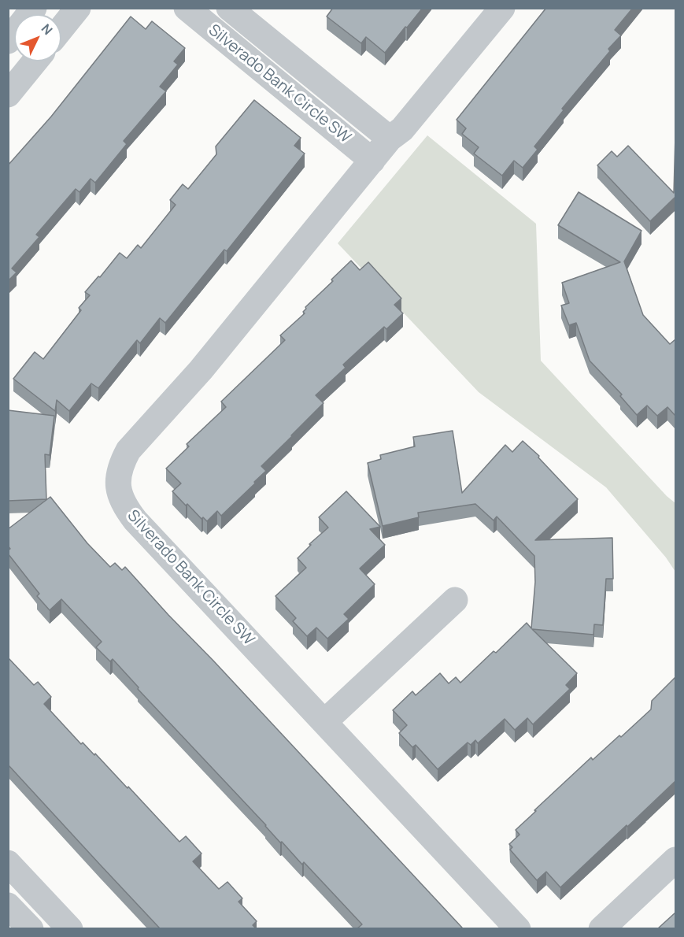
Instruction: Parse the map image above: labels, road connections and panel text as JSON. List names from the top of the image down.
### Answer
{
  "streets": {
    "street": ["Silverado Bank Circle SW"]
  },
  "north": "top right"
}
